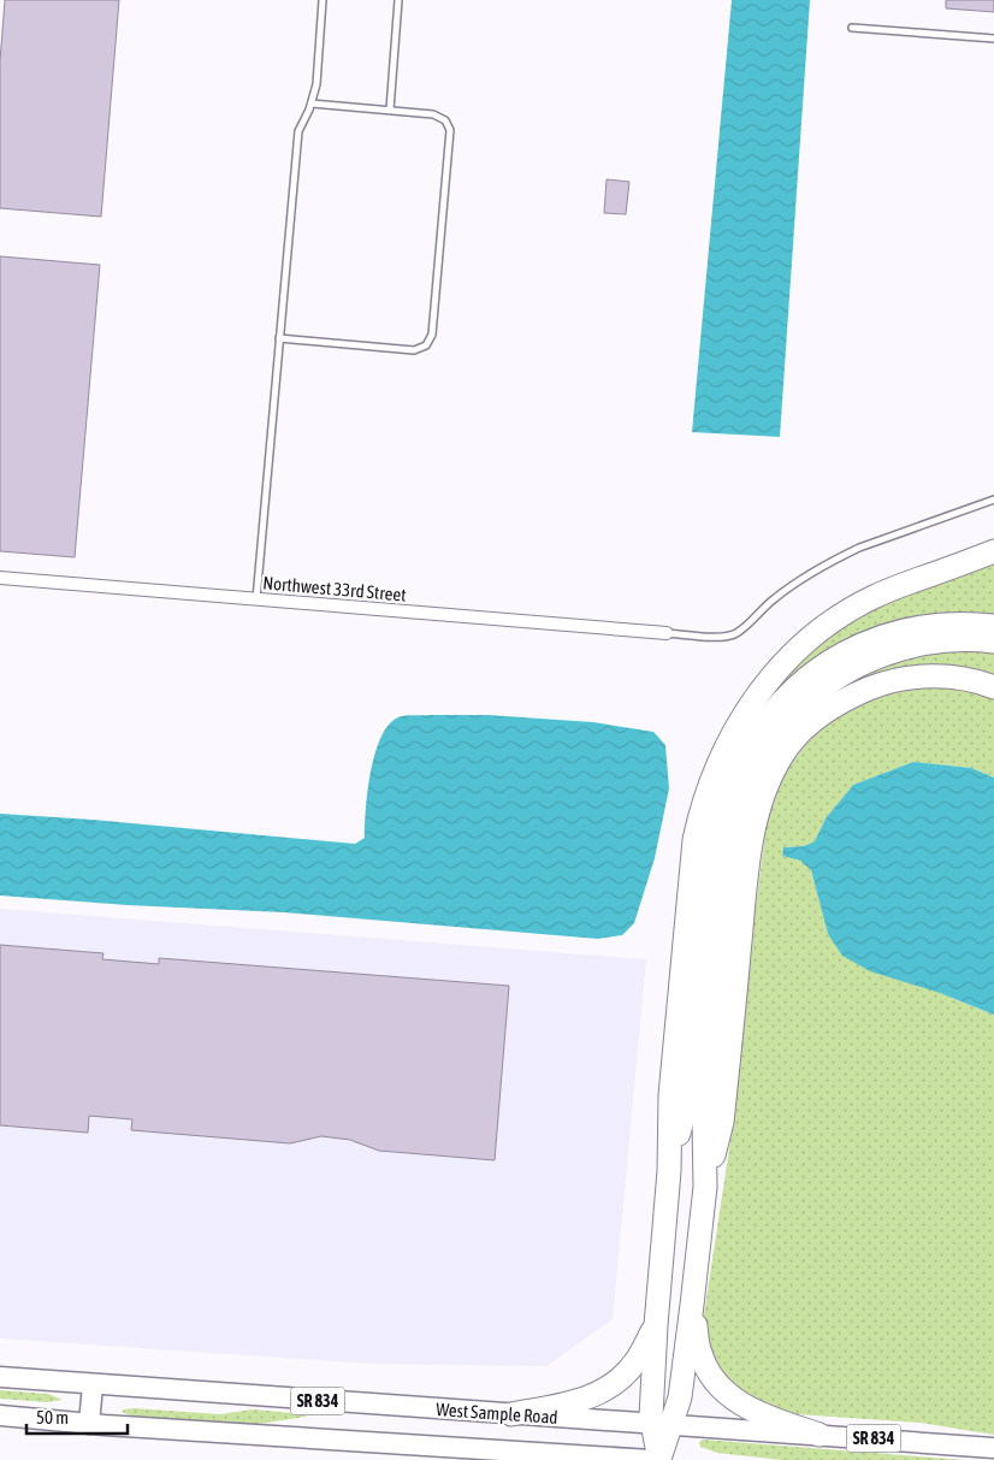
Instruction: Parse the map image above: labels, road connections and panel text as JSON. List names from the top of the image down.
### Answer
{
  "streets": {
    "main road": ["SR 834", "West Sample Road"],
    "street": ["Northwest 33rd Street"]
  },
  "scale_bar": "50 m"
}
